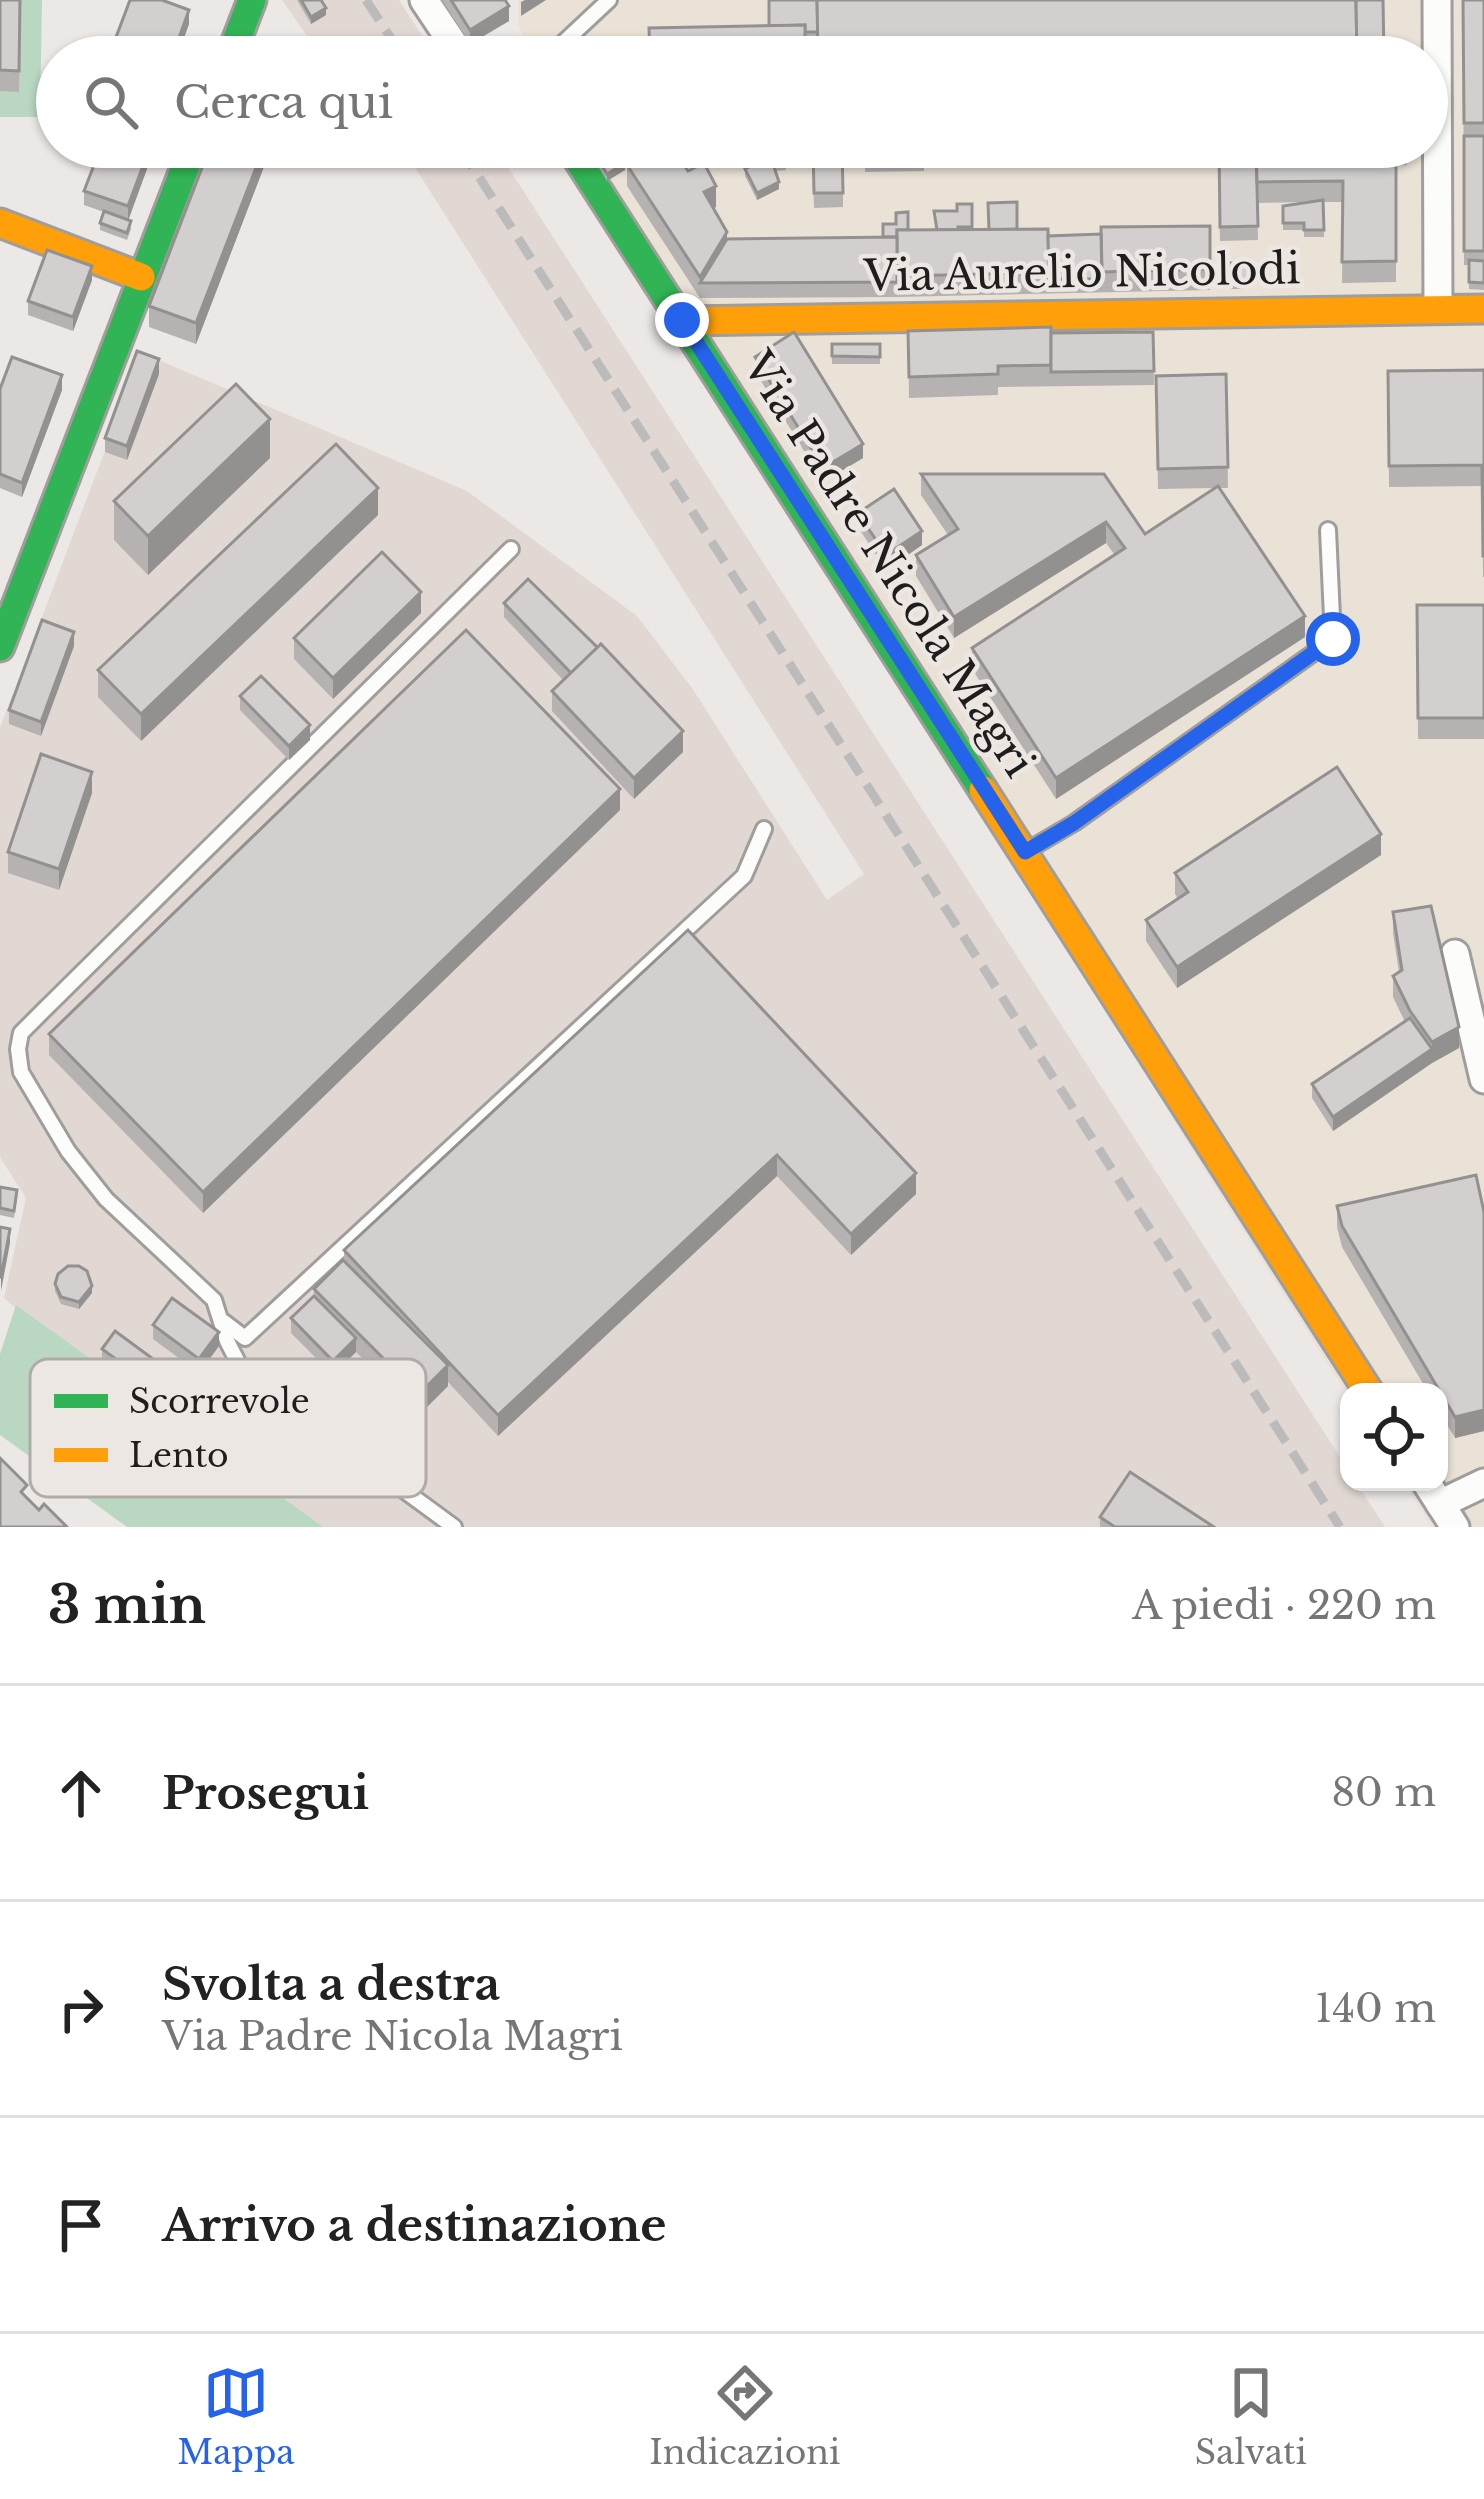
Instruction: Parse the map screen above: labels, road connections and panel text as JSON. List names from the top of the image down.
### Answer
{
  "streets": {
    "street": ["Via Aurelio Nicolodi", "Via Padre Nicola Magri"]
  },
  "crossings": [
    ["Via Aurelio Nicolodi", "Via Padre Nicola Magri"]
  ],
  "legend": ["Scorrevole", "Lento"],
  "page": {
    "search": "Cerca qui",
    "heading": ["3 min", "A piedi · 220 m"],
    "list": [
      ["Prosegui", "80 m"],
      ["Svolta a destra", "Via Padre Nicola Magri", "140 m"],
      "Arrivo a destinazione"
    ],
    "nav": ["Mappa", "Indicazioni", "Salvati"]
  }
}
